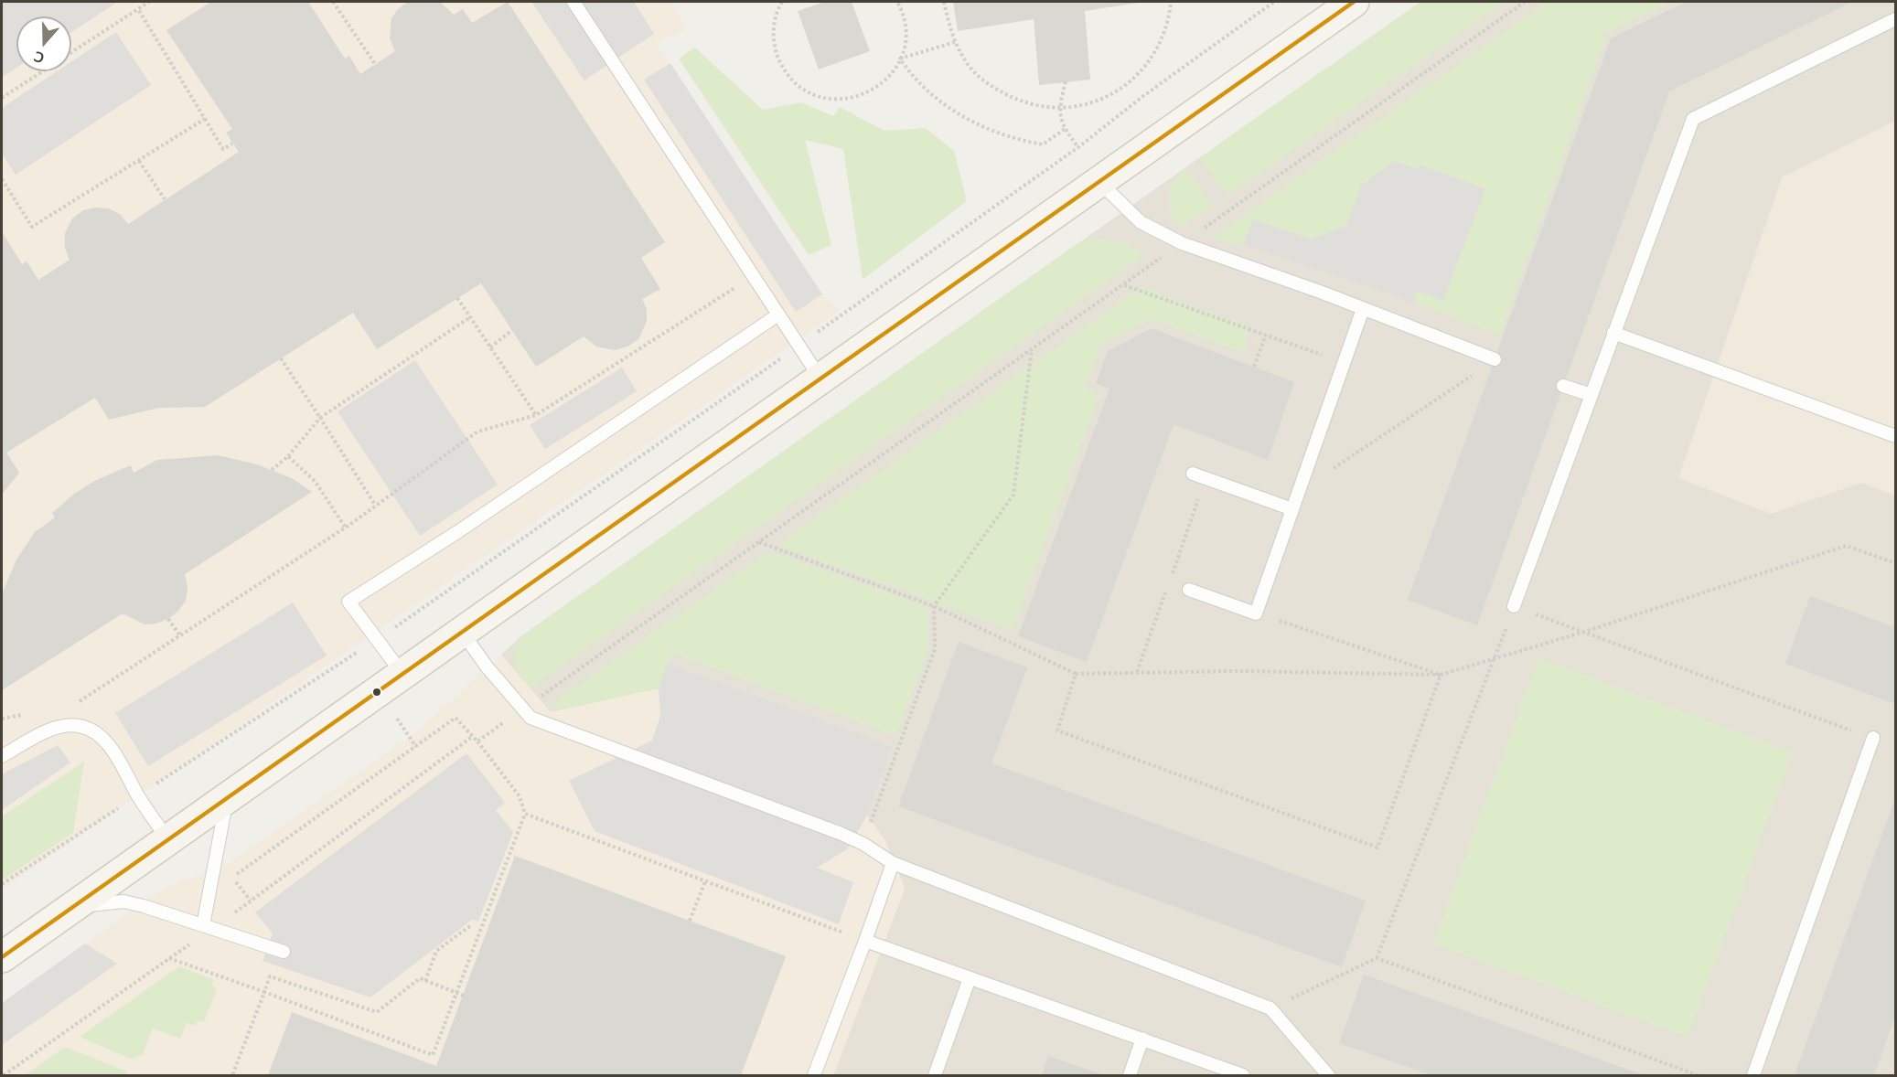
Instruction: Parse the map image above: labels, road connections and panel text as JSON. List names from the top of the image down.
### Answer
{
  "north": "bottom"
}
